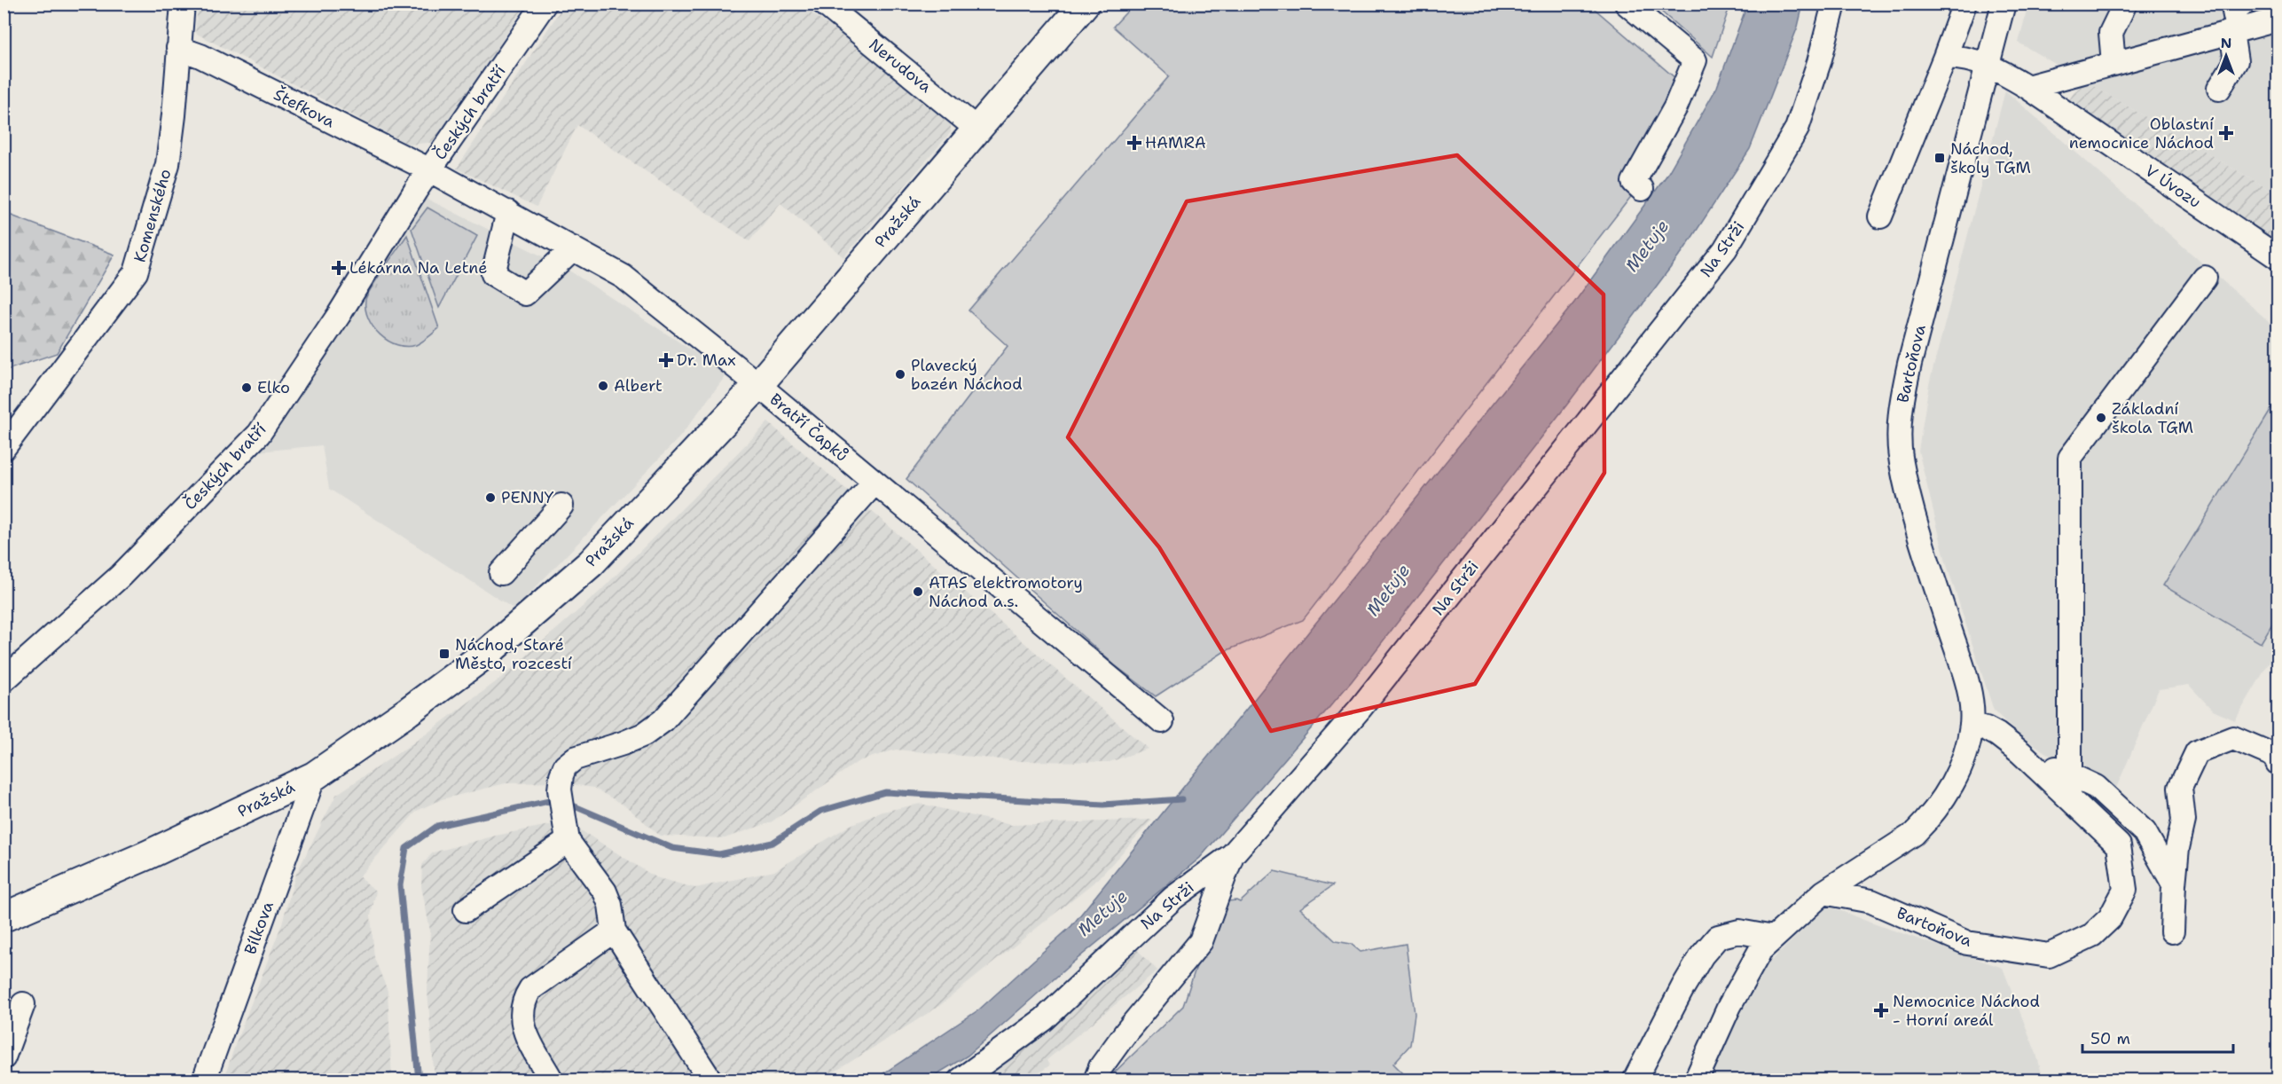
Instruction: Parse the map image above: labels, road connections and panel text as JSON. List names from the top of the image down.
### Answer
{
  "streets": {
    "main road": ["Pražská"],
    "street": [
      "Nerudova",
      "Štefkova",
      "Českých bratří",
      "V Úvozu",
      "Komenského",
      "Na Strži",
      "Bartoňova",
      "Bratří Čapků",
      "Bílkova"
    ]
  },
  "crossings": [
    ["Nerudova", "Pražská"],
    ["Štefkova", "Českých bratří"],
    ["Štefkova", "Komenského"],
    ["Štefkova", "Bratří Čapků"],
    ["Českých bratří", "Bratří Čapků"],
    ["V Úvozu", "Bartoňova"],
    ["Pražská", "Bratří Čapků"],
    ["Pražská", "Bílkova"]
  ],
  "water": ["Metuje"],
  "places": {
    "health": [
      "Oblastní nemocnice Náchod",
      "HAMRA",
      "Lékárna Na Letné",
      "Dr. Max",
      "Nemocnice Náchod - Horní areál"
    ],
    "transit": ["Náchod, školy TGM", "Náchod, Staré Město, rozcestí"],
    "other": [
      "Plavecký bazén Náchod",
      "Albert",
      "Elko",
      "Základní škola TGM",
      "PENNY",
      "ATAS elektromotory Náchod a.s."
    ]
  },
  "scale_bar": "50 m",
  "north": "top"
}
